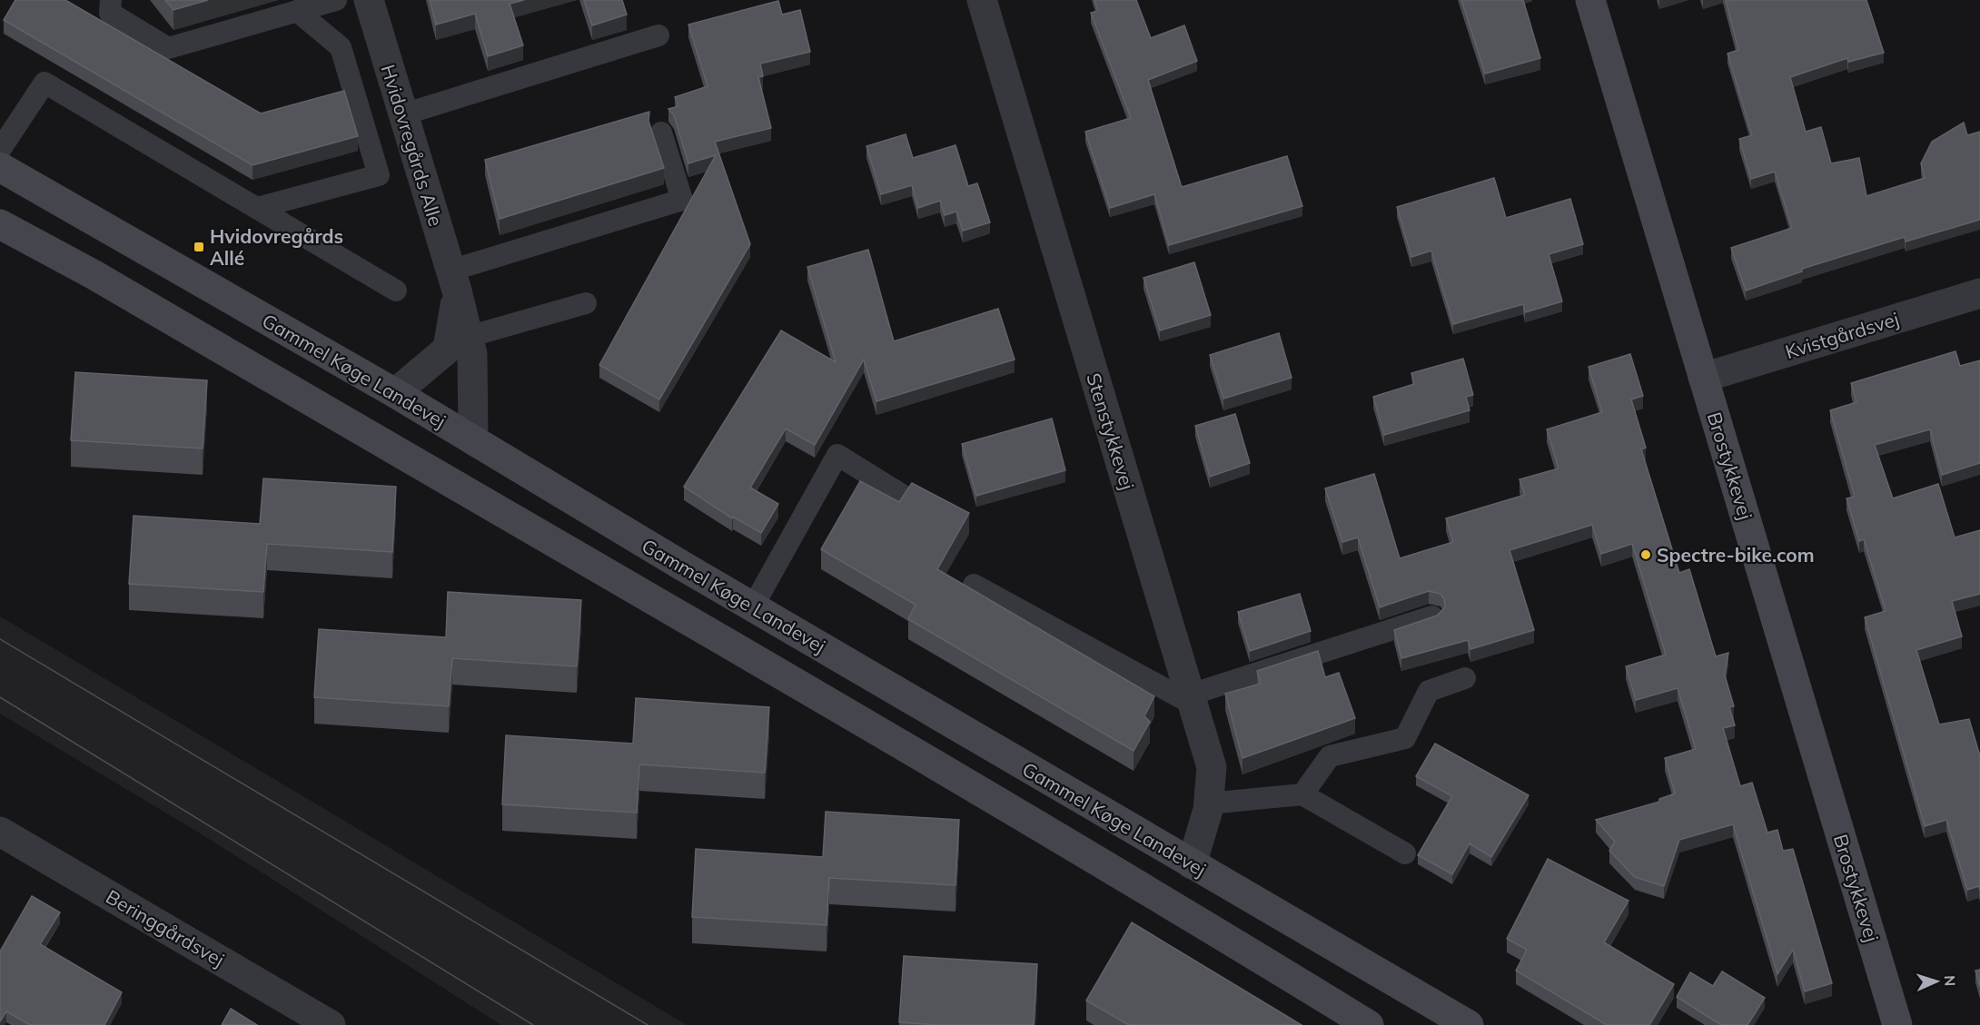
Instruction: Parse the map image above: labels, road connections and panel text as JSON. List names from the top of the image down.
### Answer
{
  "streets": {
    "main road": ["Gammel Køge Landevej", "Brostykkevej"],
    "street": [
      "Hvidovregårds Alle",
      "Kvistgårdsvej",
      "Stenstykkevej",
      "Beringgårdsvej"
    ]
  },
  "crossings": [
    ["Hvidovregårds Alle", "Gammel Køge Landevej"],
    ["Kvistgårdsvej", "Brostykkevej"],
    ["Gammel Køge Landevej", "Stenstykkevej"]
  ],
  "places": {
    "transit": ["Hvidovregårds Allé"],
    "other": ["Spectre-bike.com"]
  },
  "north": "right"
}
